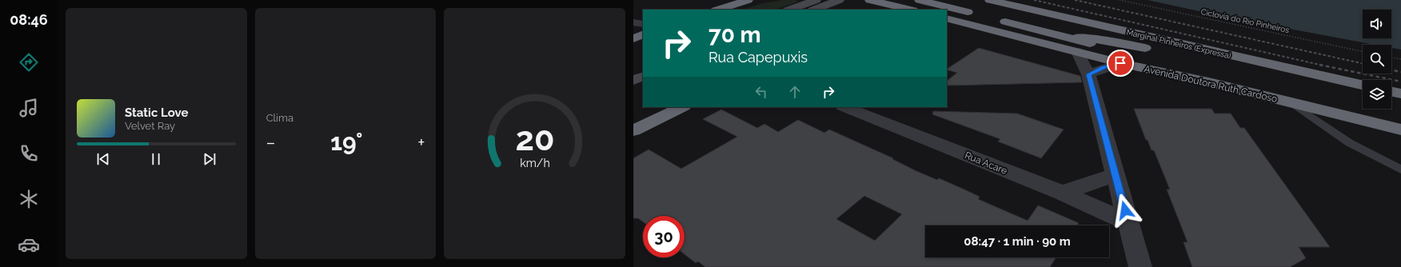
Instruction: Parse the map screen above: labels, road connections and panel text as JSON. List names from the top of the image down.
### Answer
{
  "streets": {
    "highway": ["Marginal Pinheiros (Expressa)", "Avenida Doutora Ruth Cardoso"],
    "street": ["Rua Acare"],
    "path": ["Ciclovia do Rio Pinheiros"]
  },
  "page": {
    "tabs": "08:46",
    "tile": "Clima",
    "turn": ["70 m", "Rua Capepuxis"],
    "song": ["Static Love", "Velvet Ray"],
    "heat": ["−", "19°", "+"],
    "limit": "30",
    "trip": "08:47 · 1 min · 90 m",
    "gauge": ["20", "km/h"]
  }
}
